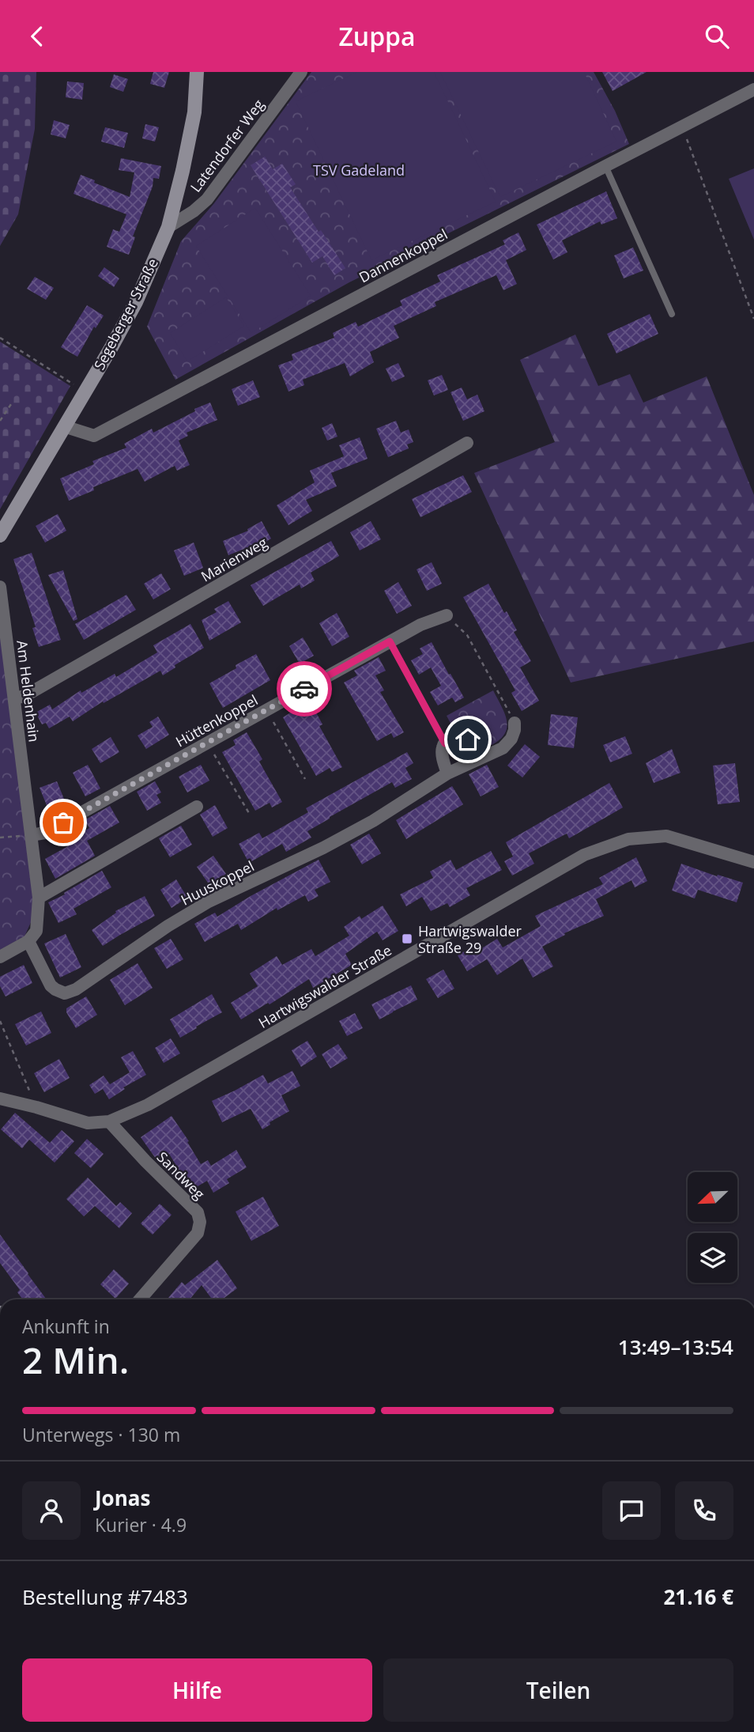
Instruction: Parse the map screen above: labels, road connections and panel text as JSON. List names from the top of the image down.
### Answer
{
  "streets": {
    "main road": ["Segeberger Straße"],
    "street": [
      "Latendorfer Weg",
      "Dannenkoppel",
      "Marienweg",
      "Am Heldenhain",
      "Hüttenkoppel",
      "Huuskoppel",
      "Hartwigswalder Straße",
      "Sandweg"
    ]
  },
  "crossings": [
    ["Latendorfer Weg", "Segeberger Straße"],
    ["Dannenkoppel", "Segeberger Straße"],
    ["Marienweg", "Am Heldenhain"],
    ["Am Heldenhain", "Hüttenkoppel"],
    ["Am Heldenhain", "Huuskoppel"],
    ["Hartwigswalder Straße", "Sandweg"]
  ],
  "parks": ["TSV Gadeland"],
  "places": {
    "transit": ["Hartwigswalder Straße 29"]
  },
  "north": "bottom left",
  "page": {
    "header": "Zuppa",
    "heading": ["2 Min.", "Ankunft in", "13:49–13:54"],
    "panel": [
      "Jonas",
      "Kurier · 4.9",
      "Bestellung #7483",
      "21.16 €"
    ],
    "bar": "Unterwegs · 130 m",
    "buttons": ["Hilfe", "Teilen"]
  }
}
